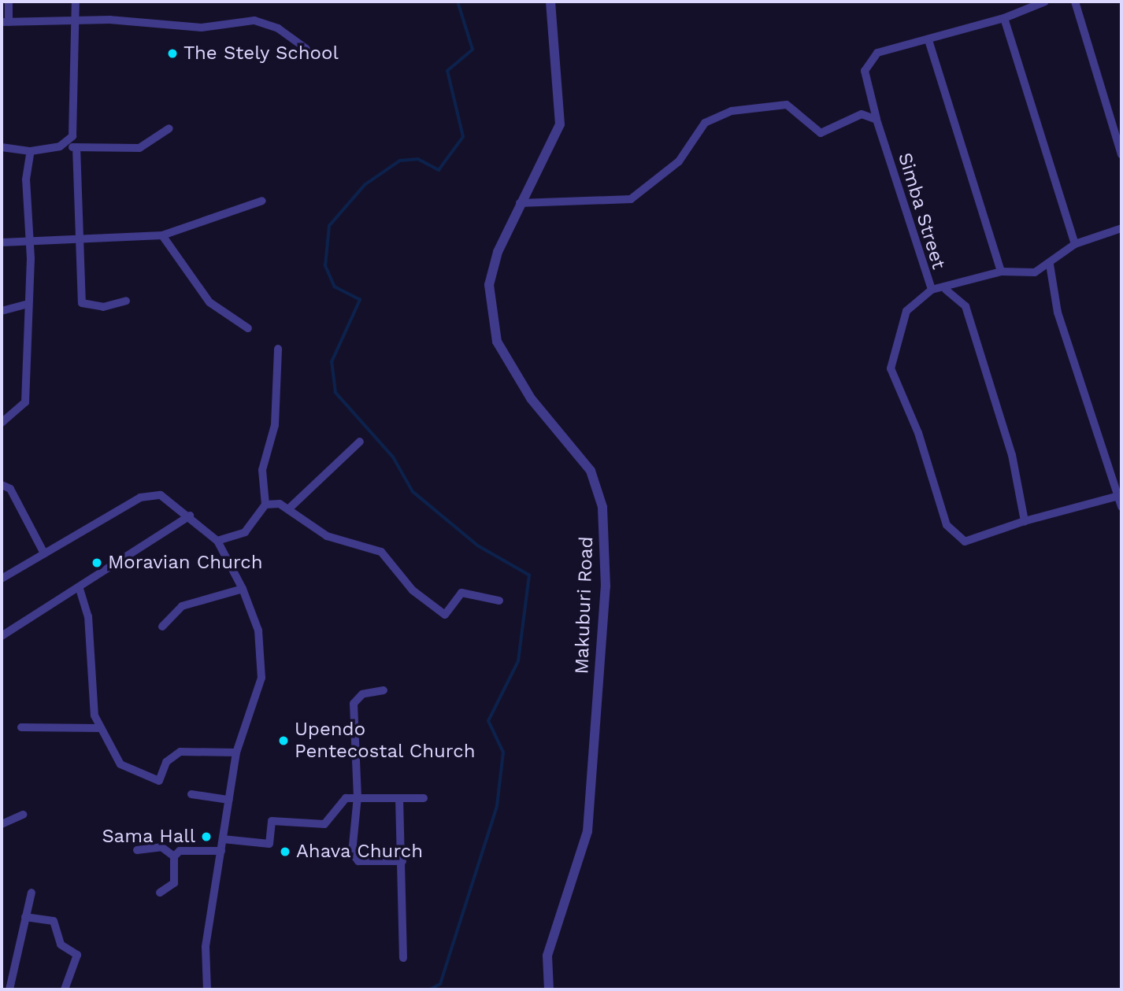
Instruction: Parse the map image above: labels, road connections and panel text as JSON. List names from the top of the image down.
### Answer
{
  "streets": {
    "street": ["Simba Street", "Makuburi Road"]
  },
  "places": [
    "The Stely School",
    "Moravian Church",
    "Upendo Pentecostal Church",
    "Sama Hall",
    "Ahava Church"
  ]
}
